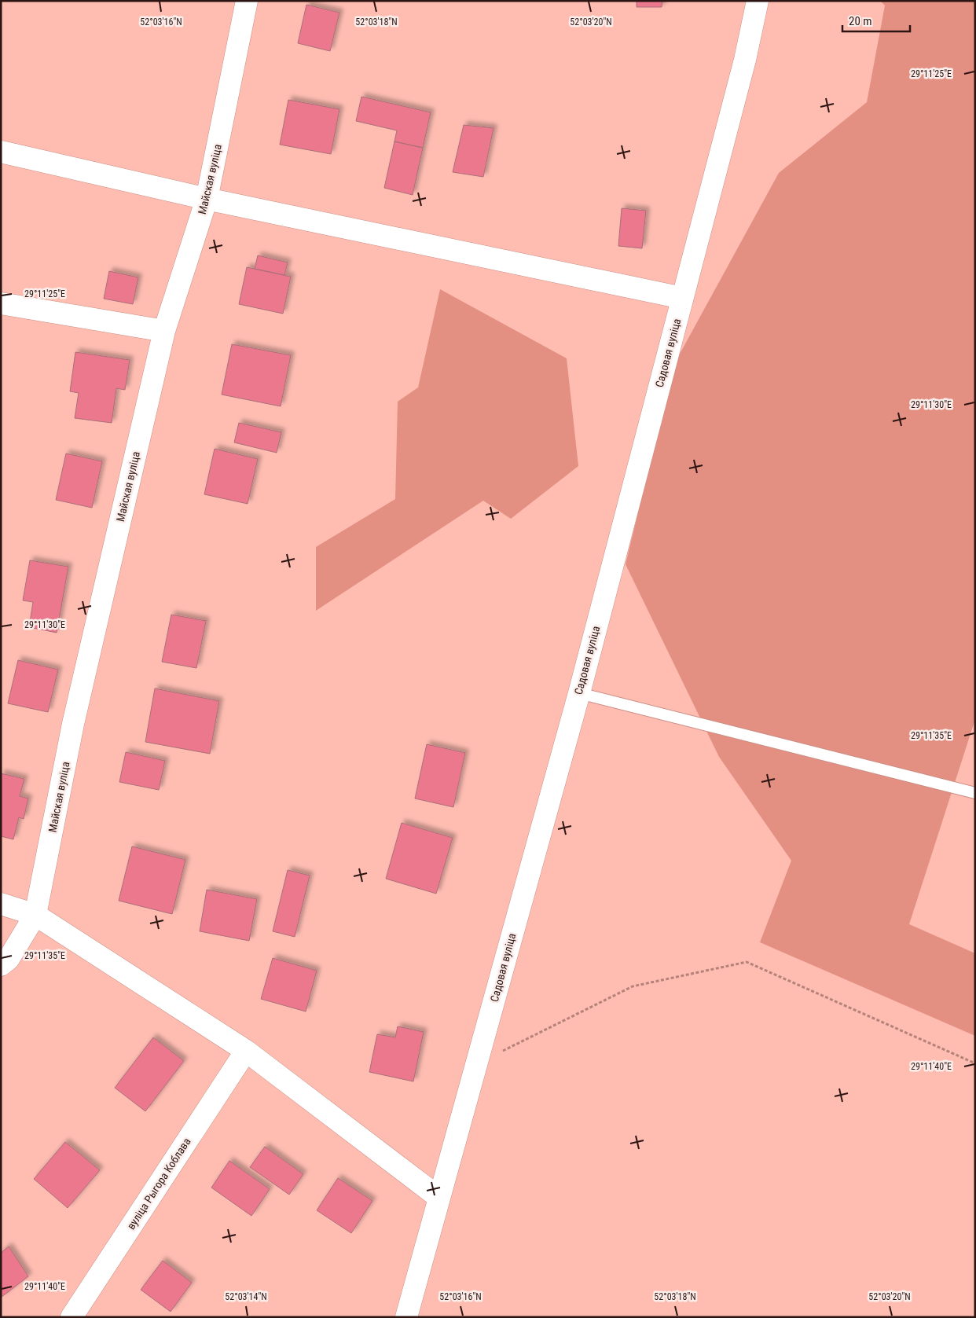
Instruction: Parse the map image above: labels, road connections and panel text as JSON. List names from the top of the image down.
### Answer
{
  "streets": {
    "street": ["Майская вуліца", "Садовая вуліца", "вуліца Рыгора Коблава"]
  },
  "scale_bar": "20 m",
  "coordinates": [
    "52°03'16\"N",
    "52°03'18\"N",
    "52°03'20\"N",
    "29°11'25\"E",
    "29°11'30\"E",
    "29°11'35\"E",
    "29°11'40\"E",
    "52°03'14\"N"
  ]
}
